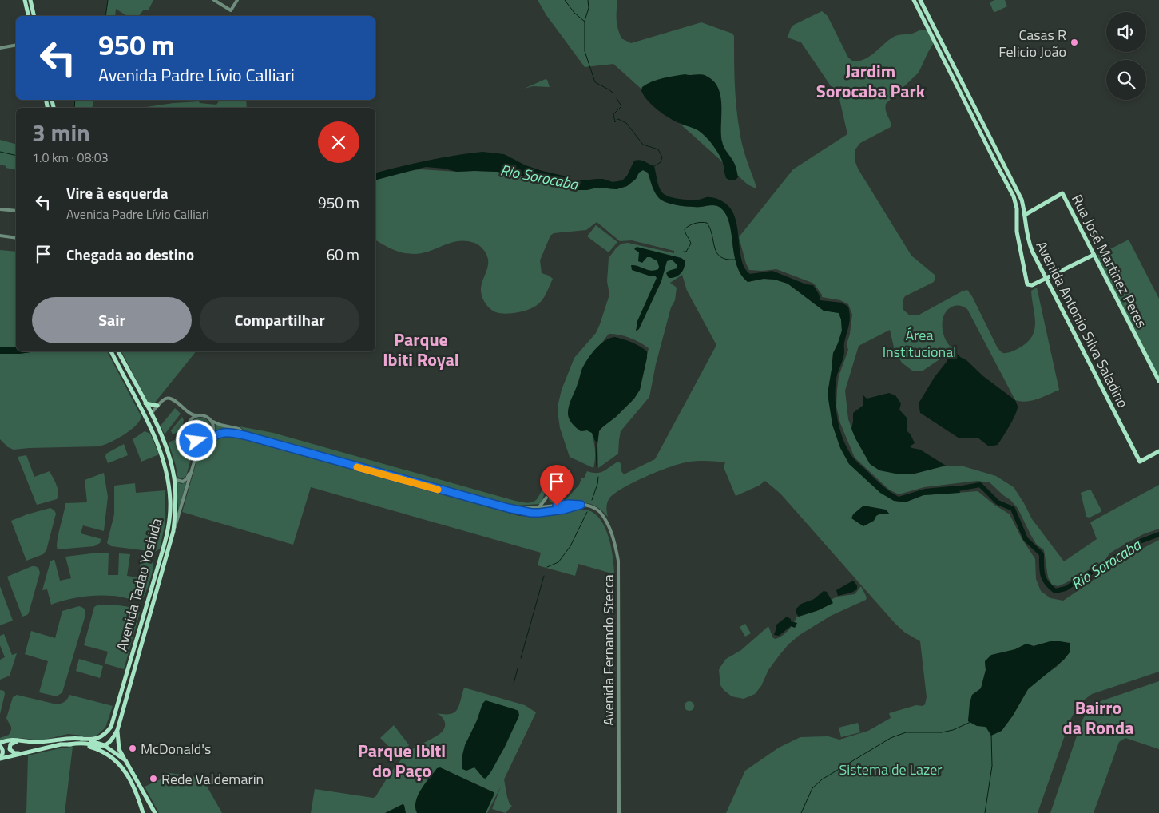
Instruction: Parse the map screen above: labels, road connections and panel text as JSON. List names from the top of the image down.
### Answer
{
  "streets": {
    "main road": ["Rua José Martinez Peres", "Avenida Antonio Silva Saladino", "Avenida Tadao Yoshida"],
    "street": ["Avenida Fernando Stecca"]
  },
  "districts": [
    "Jardim Sorocaba Park",
    "Parque Ibiti Royal",
    "Bairro da Ronda",
    "Parque Ibiti do Paço"
  ],
  "water": ["Rio Sorocaba"],
  "parks": ["Área Institucional", "Sistema de Lazer"],
  "places": ["Casas R Felicio João", "McDonald's", "Rede Valdemarin"],
  "page": {
    "turn": ["950 m", "Avenida Padre Lívio Calliari"],
    "heading": ["3 min", "1.0 km · 08:03"],
    "list": [
      {
        "name": "Vire à esquerda",
        "note": "Avenida Padre Lívio Calliari",
        "value": "950 m"
      },
      {
        "name": "Chegada ao destino",
        "value": "60 m"
      }
    ],
    "buttons": ["Sair", "Compartilhar"]
  }
}
